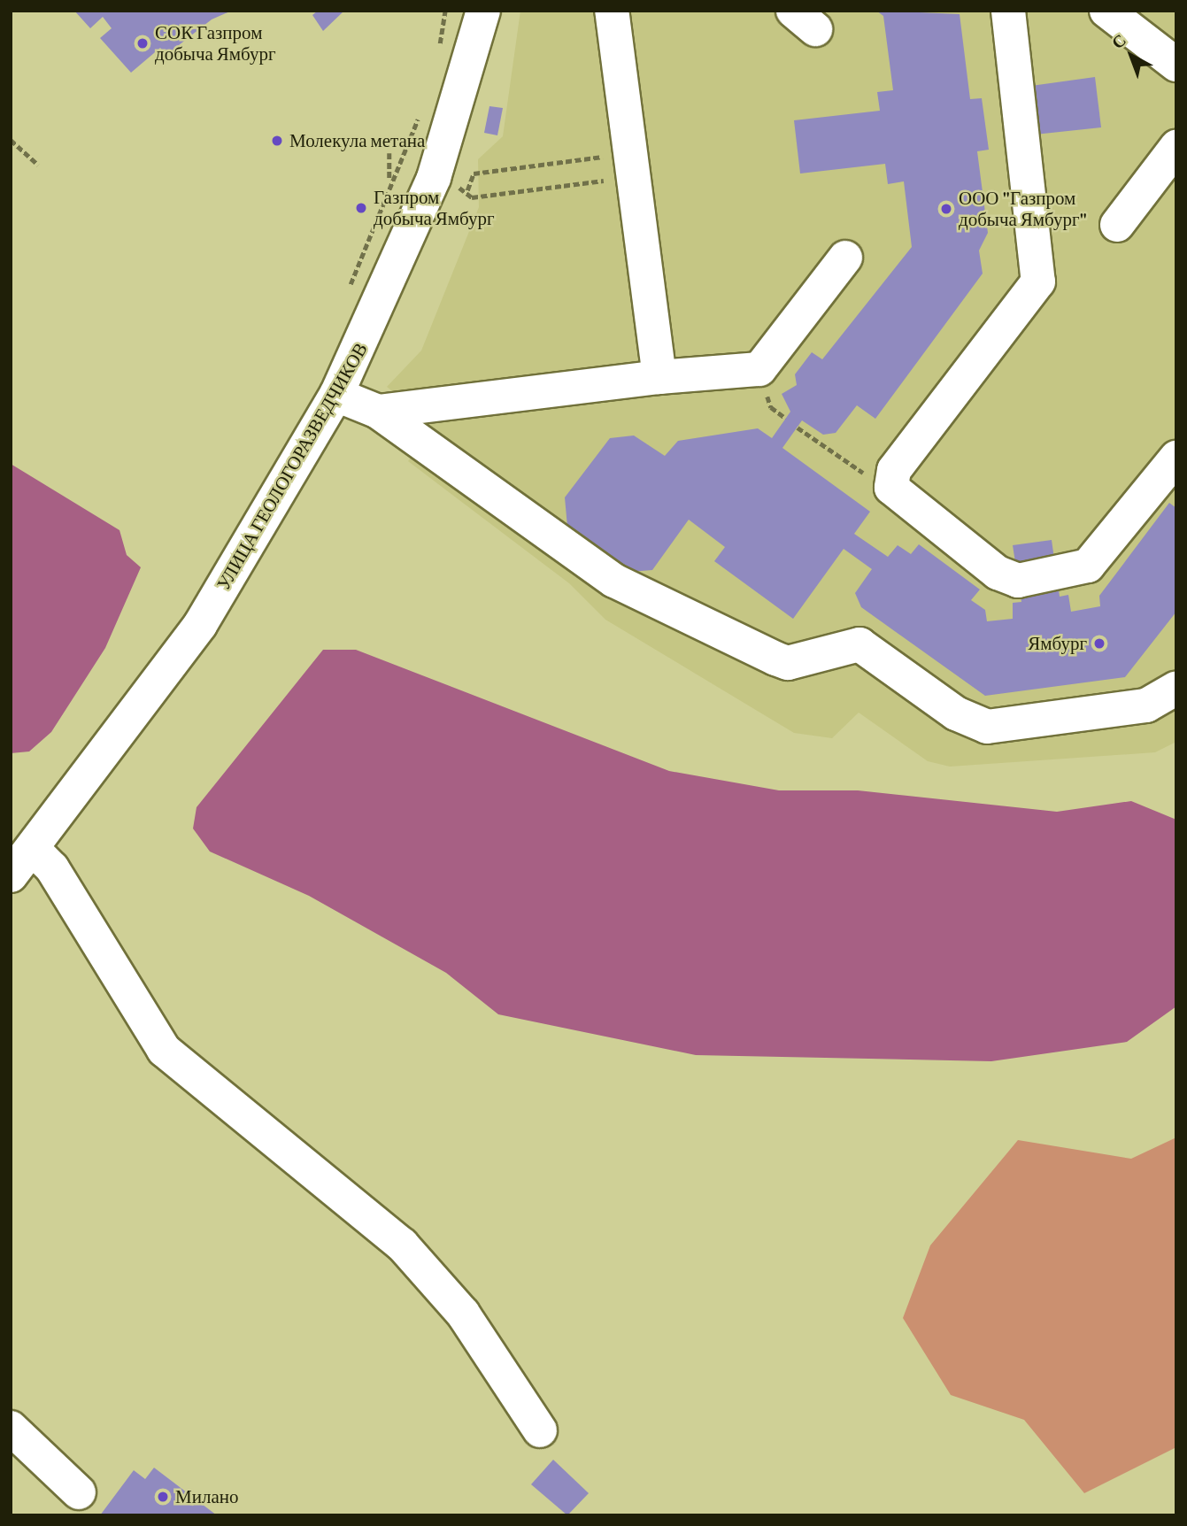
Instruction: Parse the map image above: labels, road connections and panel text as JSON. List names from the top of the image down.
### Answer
{
  "streets": {
    "street": ["УЛИЦА ГЕОЛОГОРАЗВЕДЧИКОВ"]
  },
  "places": [
    "СОК Газпром добыча Ямбург",
    "Молекула метана",
    "Газпром добыча Ямбург",
    "ООО \"Газпром добыча Ямбург\"",
    "Ямбург",
    "Милано"
  ],
  "north": "top left"
}
